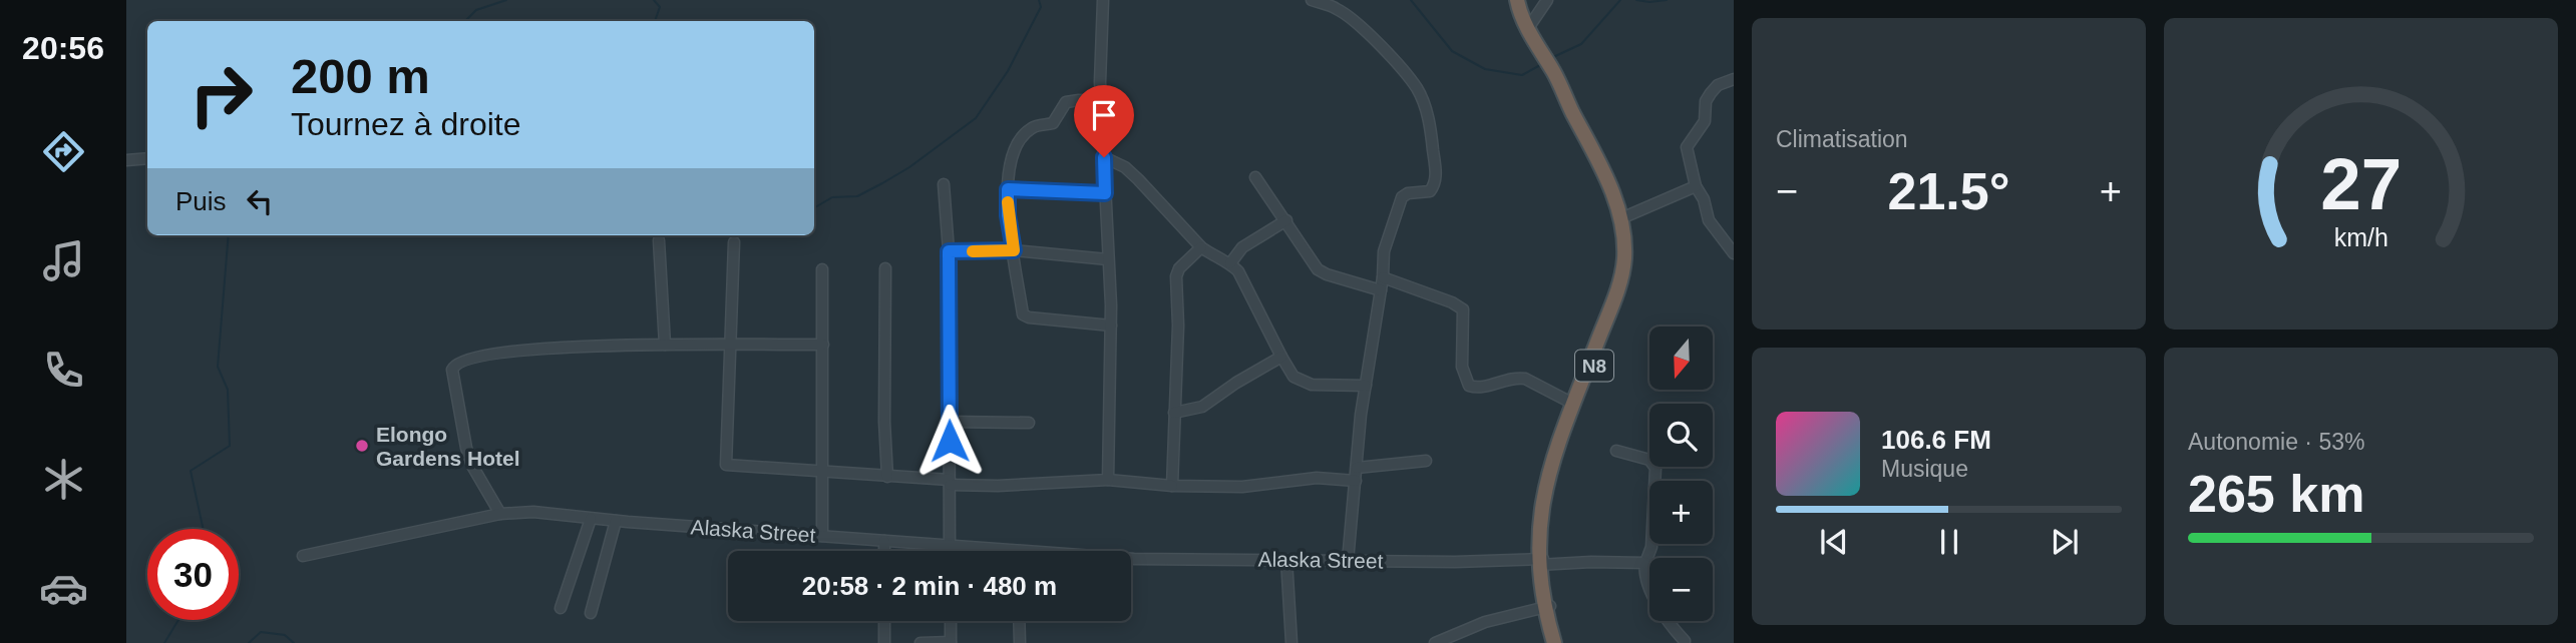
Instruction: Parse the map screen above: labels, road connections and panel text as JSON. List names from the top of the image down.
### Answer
{
  "streets": {
    "highway": ["N8"],
    "street": ["Alaska Street"]
  },
  "crossings": [
    ["N8", "Alaska Street"]
  ],
  "places": ["Elongo Gardens Hotel"],
  "north": "bottom",
  "page": {
    "tabs": "20:56",
    "tile": [
      "Climatisation",
      ["Autonomie · 53%", "265 km"]
    ],
    "turn": ["200 m", "Tournez à droite"],
    "heat": ["−", "21.5°", "+"],
    "then": "Puis",
    "map_buttons": ["+", "−"],
    "song": ["106.6 FM", "Musique"],
    "limit": "30",
    "trip": "20:58 · 2 min · 480 m",
    "gauge": ["27", "km/h"]
  }
}
